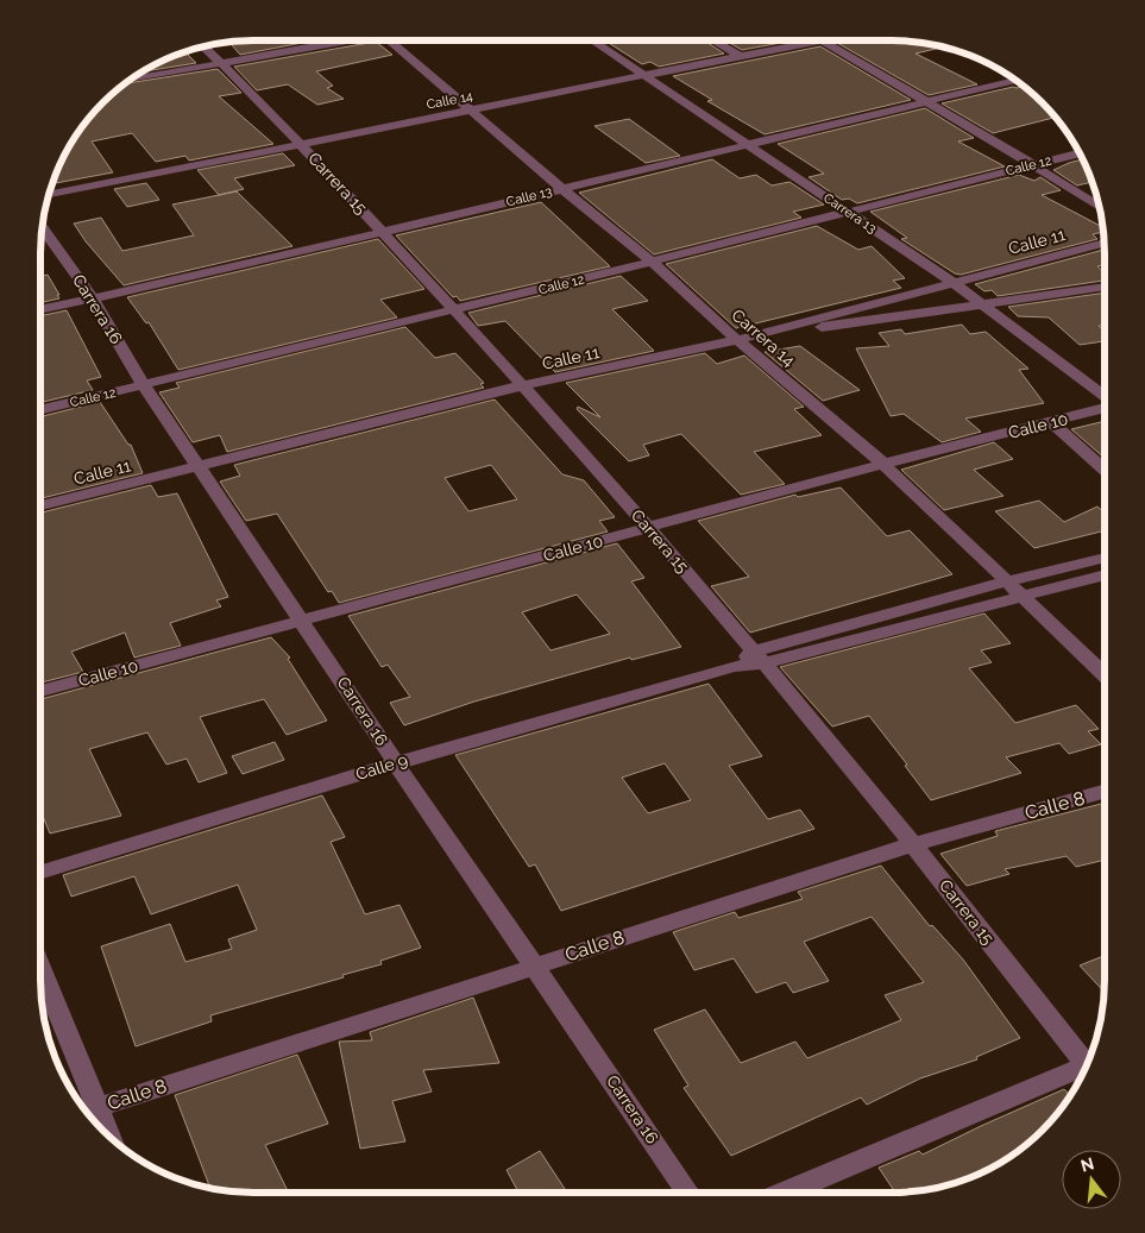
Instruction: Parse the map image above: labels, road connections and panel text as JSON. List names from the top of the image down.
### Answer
{
  "streets": {
    "street": [
      "Calle 14",
      "Calle 12",
      "Carrera 15",
      "Calle 13",
      "Carrera 13",
      "Calle 11",
      "Carrera 16",
      "Carrera 14",
      "Calle 10",
      "Calle 9",
      "Calle 8"
    ]
  },
  "crossings": [
    ["Calle 14", "Carrera 15"],
    ["Calle 14", "Carrera 13"],
    ["Calle 14", "Carrera 14"],
    ["Calle 12", "Carrera 15"],
    ["Calle 12", "Carrera 13"],
    ["Calle 12", "Carrera 16"],
    ["Calle 12", "Carrera 14"],
    ["Carrera 15", "Calle 13"],
    ["Carrera 15", "Calle 11"],
    ["Carrera 15", "Calle 10"],
    ["Carrera 15", "Calle 9"],
    ["Carrera 15", "Calle 8"],
    ["Calle 13", "Carrera 13"],
    ["Calle 13", "Carrera 16"],
    ["Calle 13", "Carrera 14"],
    ["Carrera 13", "Calle 11"],
    ["Calle 11", "Carrera 16"],
    ["Calle 11", "Carrera 14"],
    ["Carrera 16", "Calle 10"],
    ["Carrera 16", "Calle 9"],
    ["Carrera 16", "Calle 8"],
    ["Carrera 14", "Calle 10"],
    ["Carrera 14", "Calle 9"]
  ],
  "north": "top"
}
